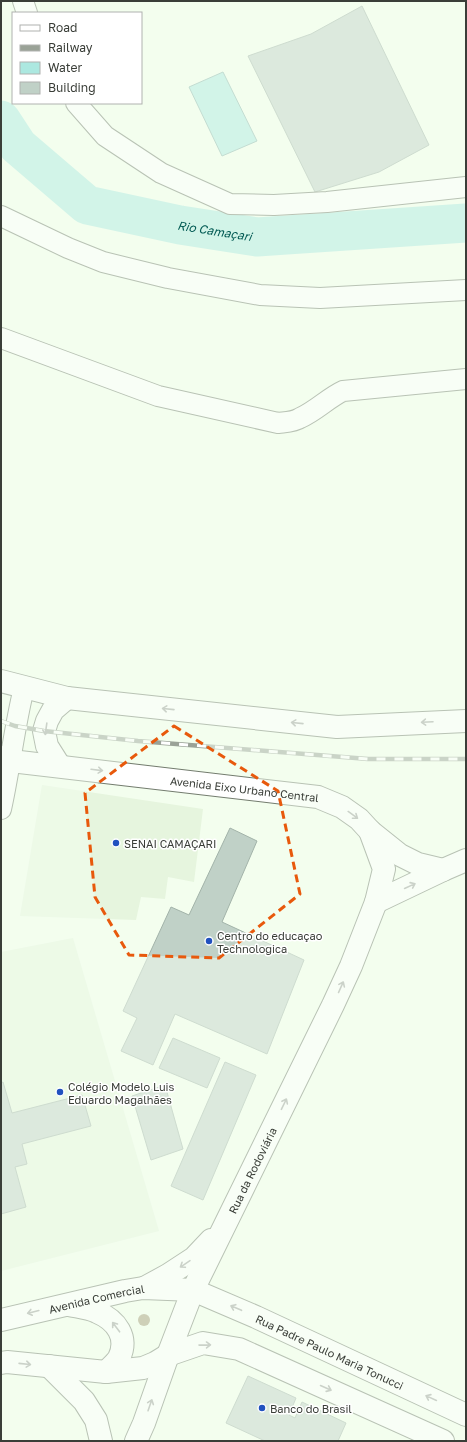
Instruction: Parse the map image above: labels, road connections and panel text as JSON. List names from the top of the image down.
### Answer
{
  "streets": {
    "main road": [
      "Avenida Eixo Urbano Central",
      "Rua da Rodoviária",
      "Avenida Comercial",
      "Rua Padre Paulo Maria Tonucci"
    ]
  },
  "crossings": [
    ["Avenida Eixo Urbano Central", "Rua da Rodoviária"],
    ["Rua da Rodoviária", "Avenida Comercial"],
    ["Rua da Rodoviária", "Rua Padre Paulo Maria Tonucci"],
    ["Avenida Comercial", "Rua Padre Paulo Maria Tonucci"]
  ],
  "one_way": ["Rua da Rodoviária"],
  "water": ["Rio Camaçari"],
  "places": [
    "SENAI CAMAÇARI",
    "Centro do educaçao Technologica",
    "Colégio Modelo Luis Eduardo Magalhães",
    "Banco do Brasil"
  ],
  "legend": [
    "Road",
    "Railway",
    "Water",
    "Building"
  ]
}
